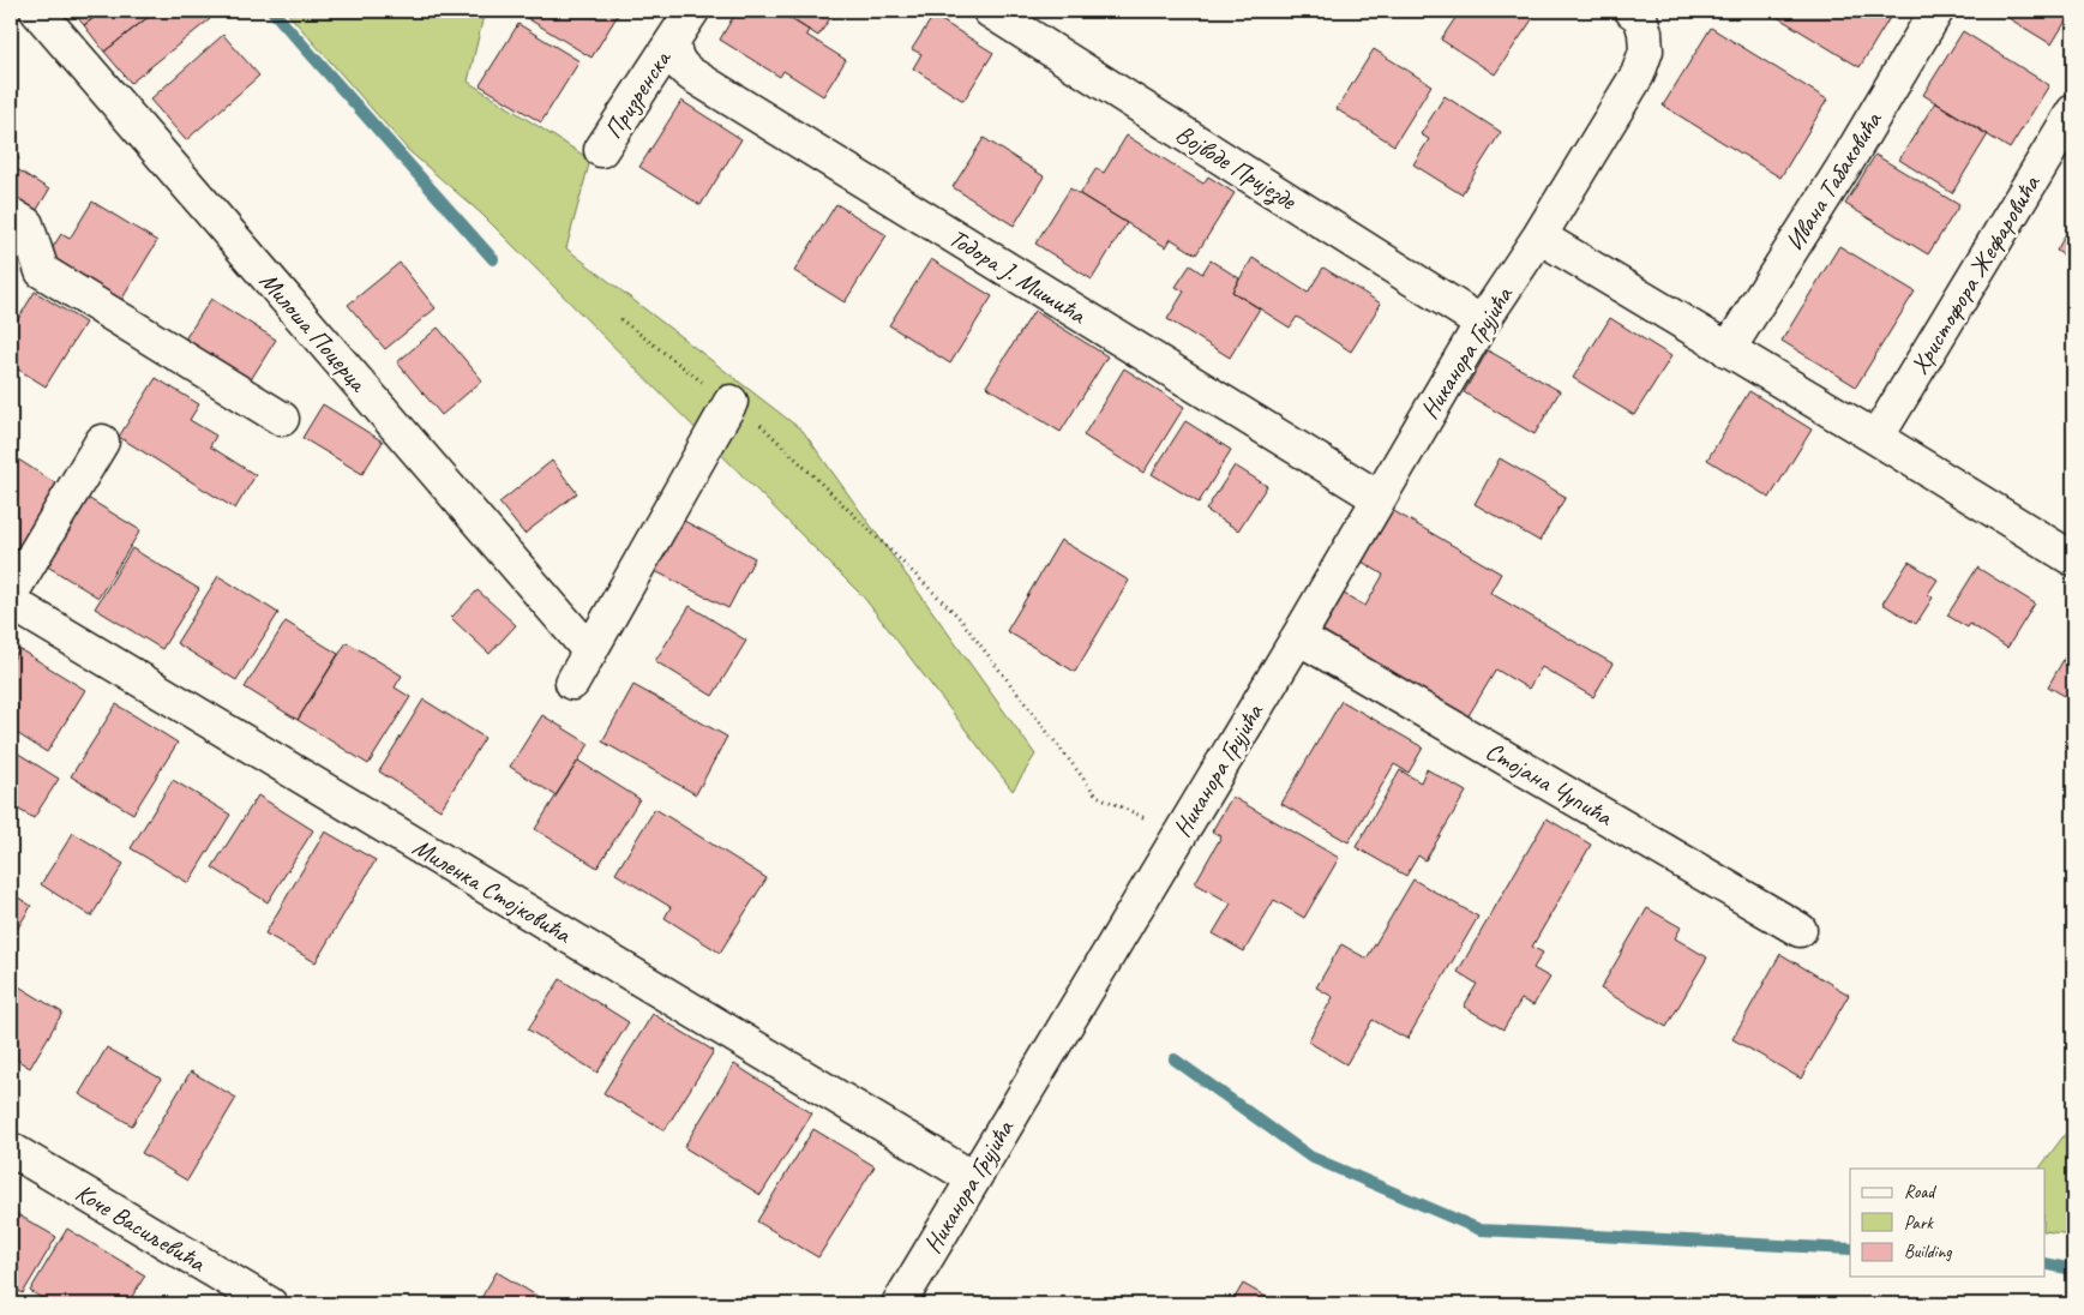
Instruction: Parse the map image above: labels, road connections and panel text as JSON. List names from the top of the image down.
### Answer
{
  "streets": {
    "street": [
      "Призренска",
      "Војводе Пријезде",
      "Ивана Табаковића",
      "Христофора Жефаровића",
      "Тодора Ј. Мишића",
      "Милоша Поцерца",
      "Никанора Грујића",
      "Стојана Чупића",
      "Миленка Стојковића",
      "Коче Васиљевића"
    ]
  },
  "crossings": [
    ["Призренска", "Тодора Ј. Мишића"],
    ["Војводе Пријезде", "Никанора Грујића"],
    ["Тодора Ј. Мишића", "Никанора Грујића"],
    ["Никанора Грујића", "Стојана Чупића"],
    ["Никанора Грујића", "Миленка Стојковића"]
  ],
  "legend": ["Road", "Park", "Building"]
}
